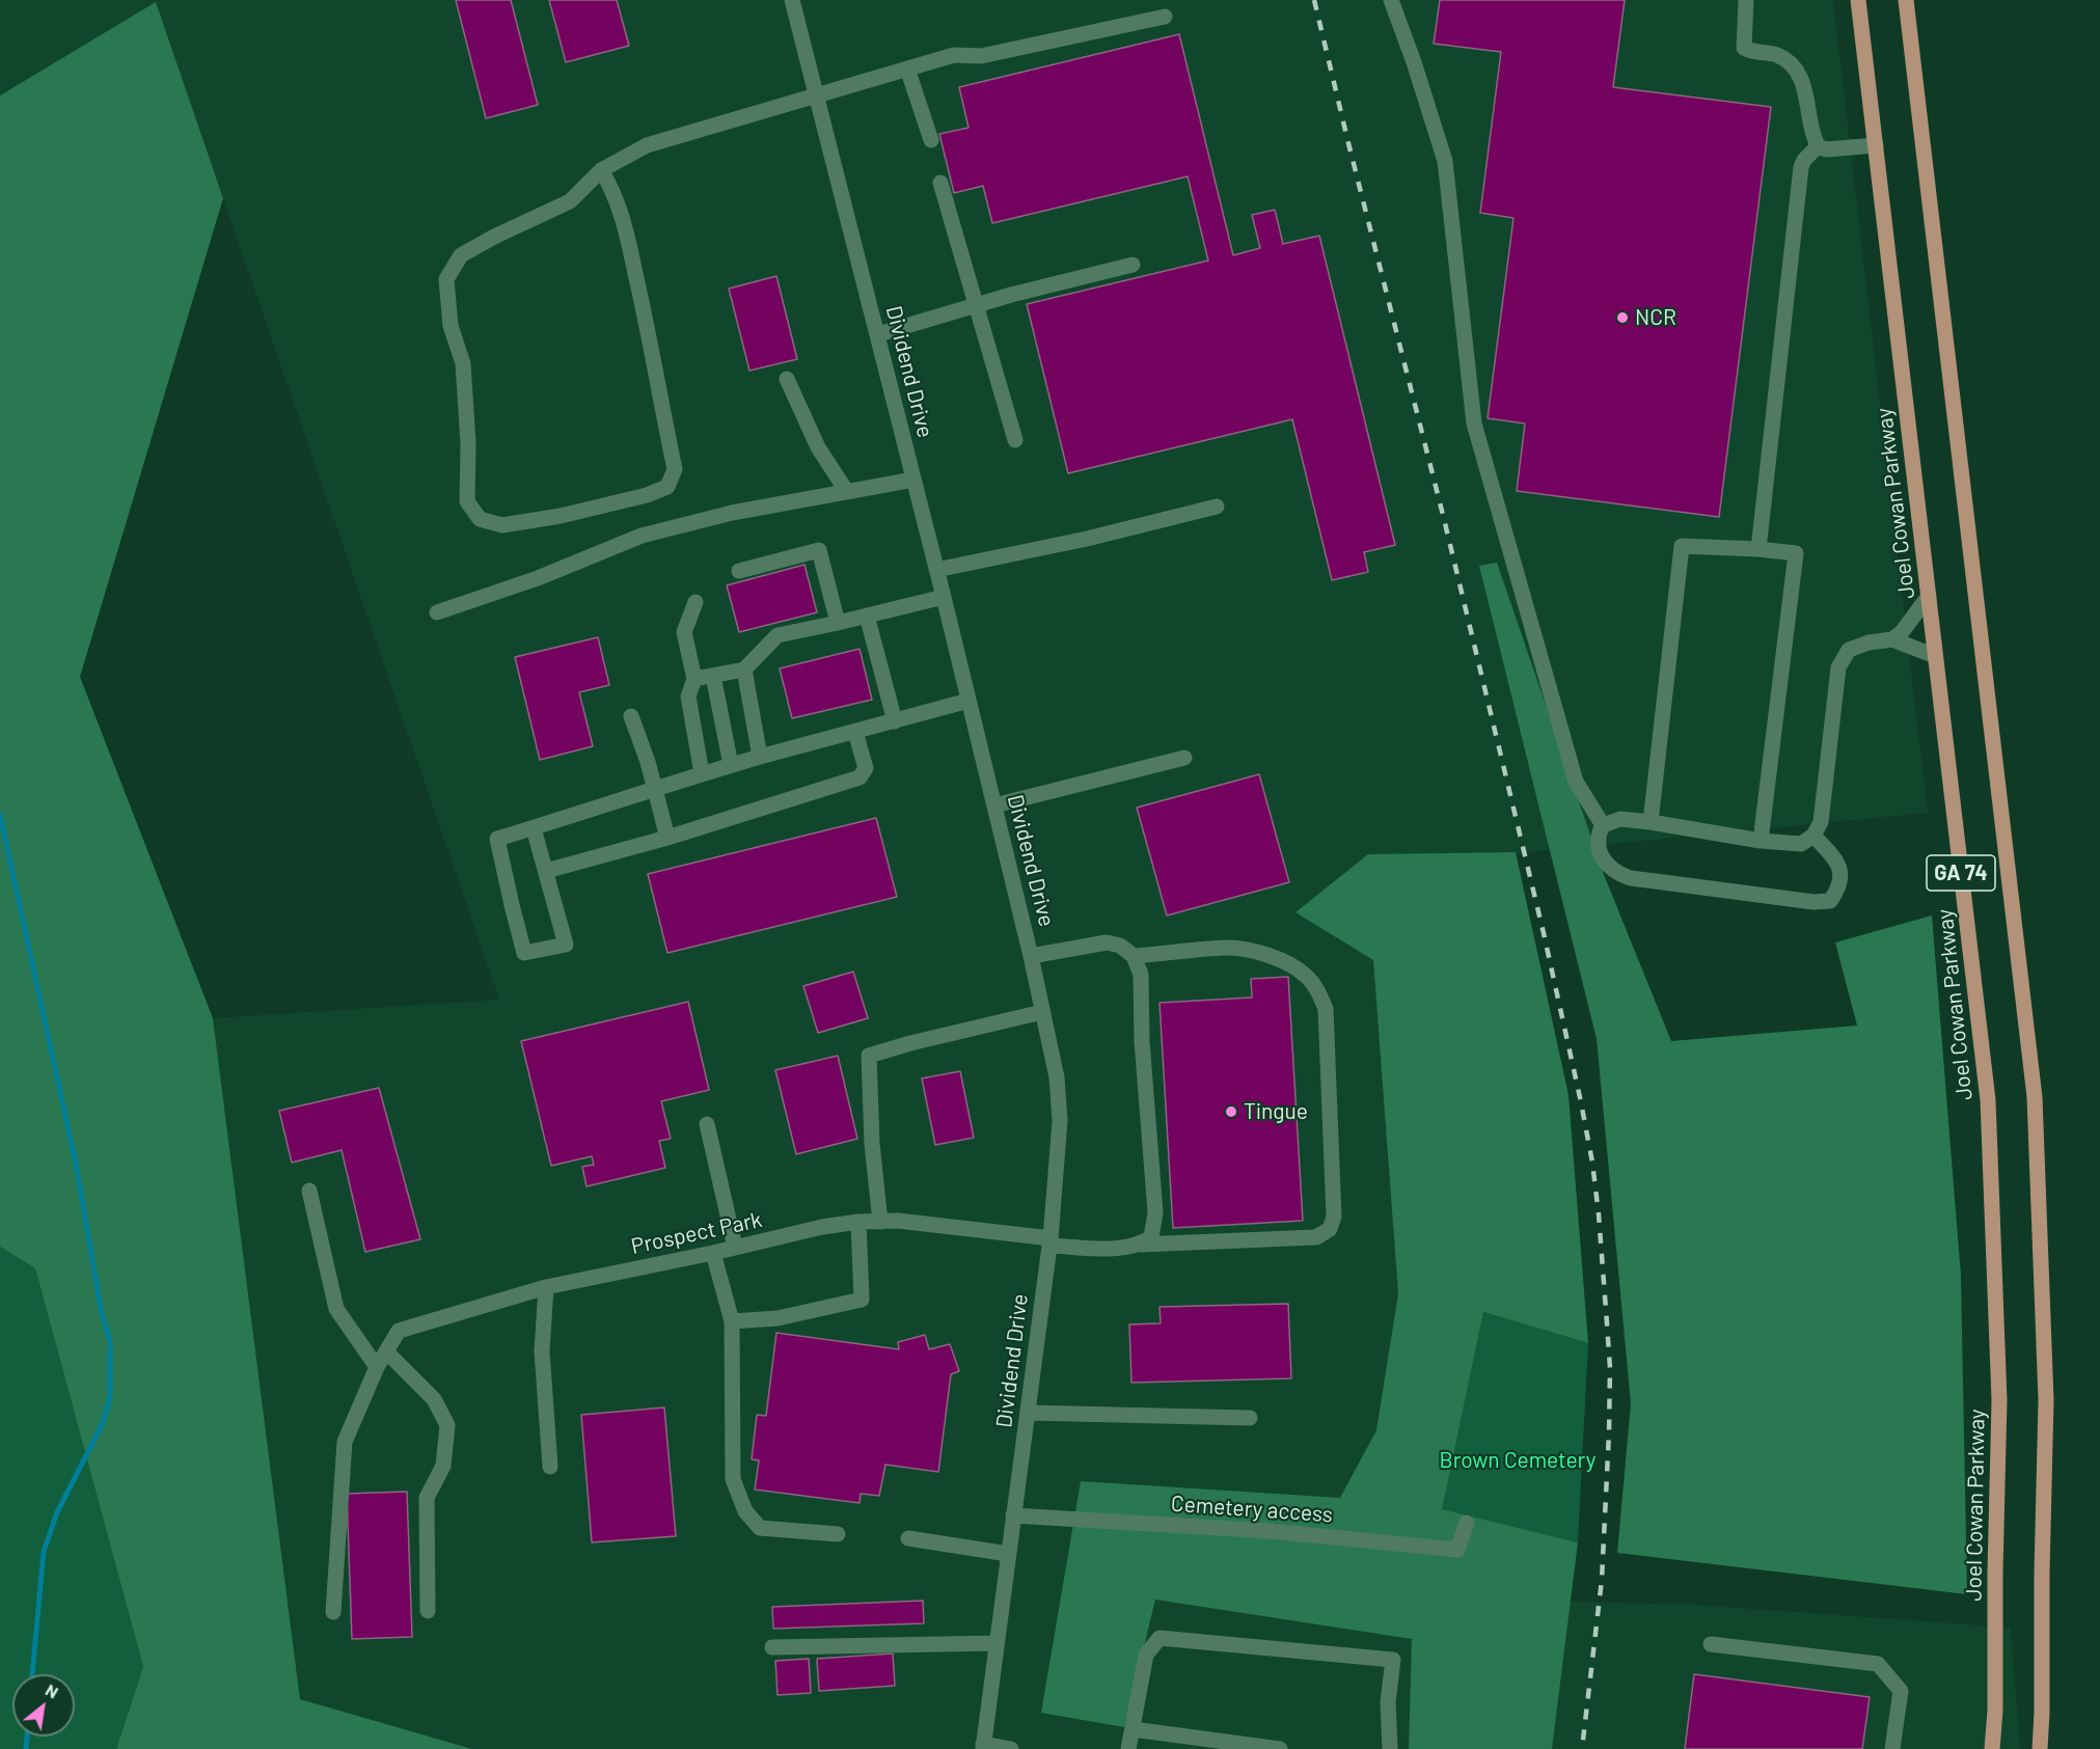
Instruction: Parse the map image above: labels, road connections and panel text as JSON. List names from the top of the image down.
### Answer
{
  "streets": {
    "main road": ["Joel Cowan Parkway", "GA 74"],
    "street": ["Dividend Drive", "Prospect Park", "Cemetery access"]
  },
  "crossings": [
    ["Dividend Drive", "Prospect Park"],
    ["Dividend Drive", "Cemetery access"]
  ],
  "parks": ["Brown Cemetery"],
  "places": ["NCR", "Tingue"],
  "north": "top right"
}
